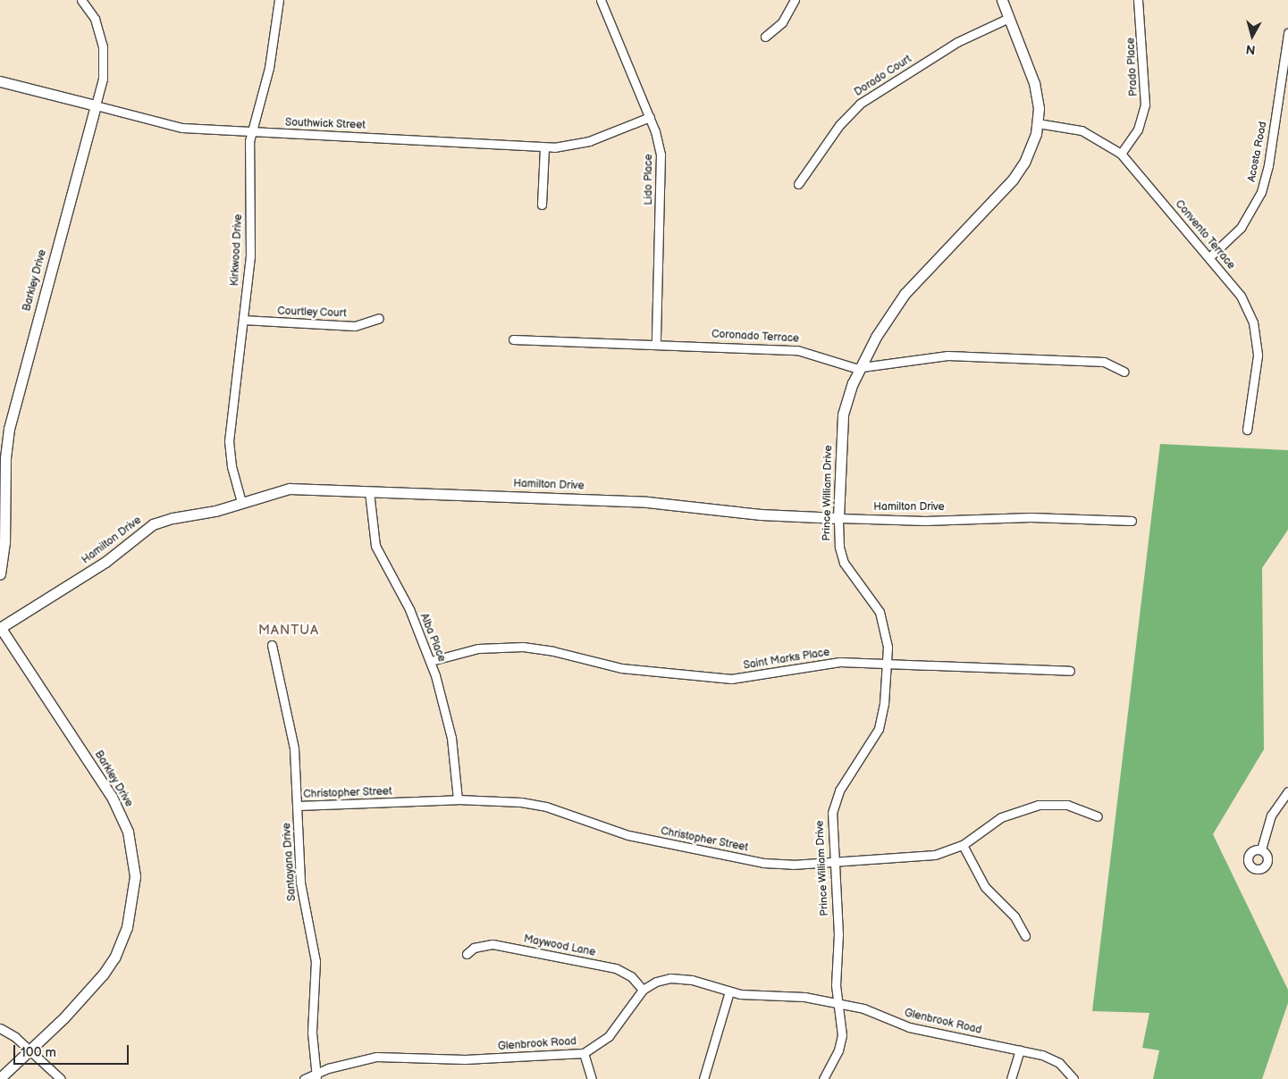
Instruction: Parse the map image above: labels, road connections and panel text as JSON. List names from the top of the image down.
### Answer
{
  "streets": {
    "street": [
      "Prado Place",
      "Dorado Court",
      "Southwick Street",
      "Acosta Road",
      "Lido Place",
      "Convento Terrace",
      "Kirkwood Drive",
      "Barkley Drive",
      "Courtley Court",
      "Coronado Terrace",
      "Hamilton Drive",
      "Prince William Drive",
      "Alba Place",
      "Saint Marks Place",
      "Christopher Street",
      "Santayana Drive",
      "Maywood Lane",
      "Glenbrook Road"
    ]
  },
  "crossings": [
    ["Prado Place", "Convento Terrace"],
    ["Dorado Court", "Prince William Drive"],
    ["Southwick Street", "Lido Place"],
    ["Southwick Street", "Kirkwood Drive"],
    ["Southwick Street", "Barkley Drive"],
    ["Acosta Road", "Convento Terrace"],
    ["Lido Place", "Coronado Terrace"],
    ["Convento Terrace", "Prince William Drive"],
    ["Kirkwood Drive", "Courtley Court"],
    ["Kirkwood Drive", "Hamilton Drive"],
    ["Barkley Drive", "Hamilton Drive"],
    ["Coronado Terrace", "Prince William Drive"],
    ["Hamilton Drive", "Prince William Drive"],
    ["Hamilton Drive", "Alba Place"],
    ["Prince William Drive", "Saint Marks Place"],
    ["Prince William Drive", "Christopher Street"],
    ["Prince William Drive", "Glenbrook Road"],
    ["Alba Place", "Saint Marks Place"],
    ["Alba Place", "Christopher Street"],
    ["Christopher Street", "Santayana Drive"],
    ["Santayana Drive", "Glenbrook Road"],
    ["Maywood Lane", "Glenbrook Road"]
  ],
  "districts": ["MANTUA"],
  "scale_bar": "100 m",
  "north": "bottom"
}
